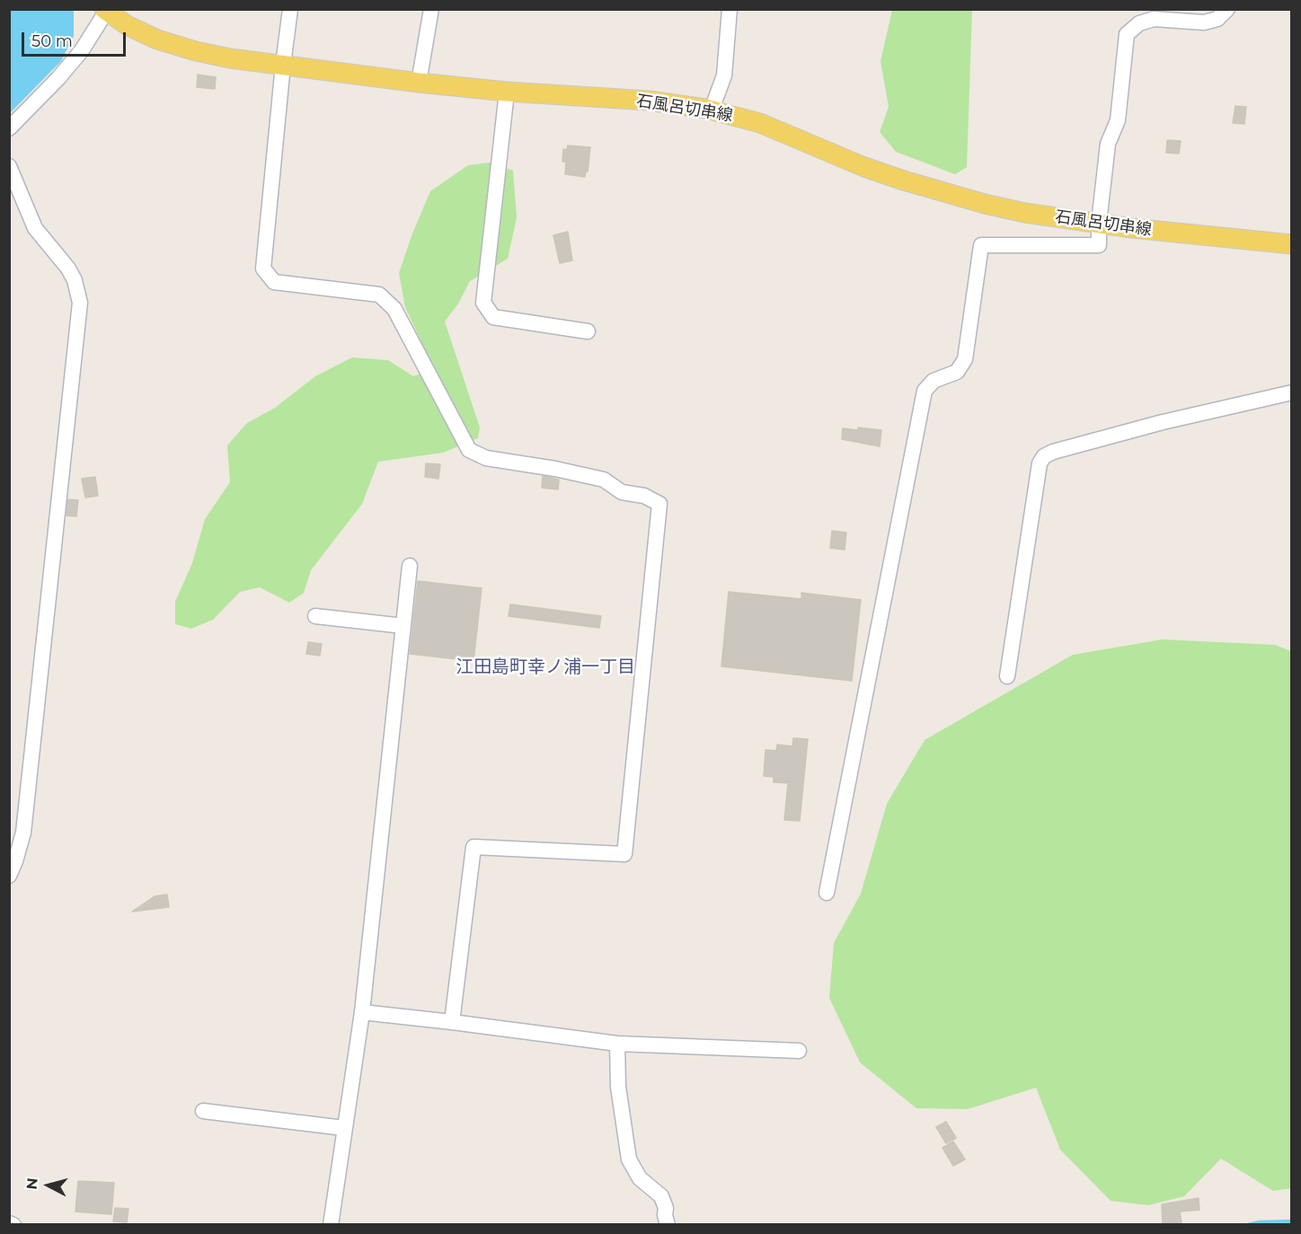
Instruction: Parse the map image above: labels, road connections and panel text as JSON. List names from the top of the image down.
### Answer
{
  "streets": {
    "main road": ["石風呂切串線"]
  },
  "districts": ["江田島町幸ノ浦一丁目"],
  "scale_bar": "50 m",
  "north": "left"
}
